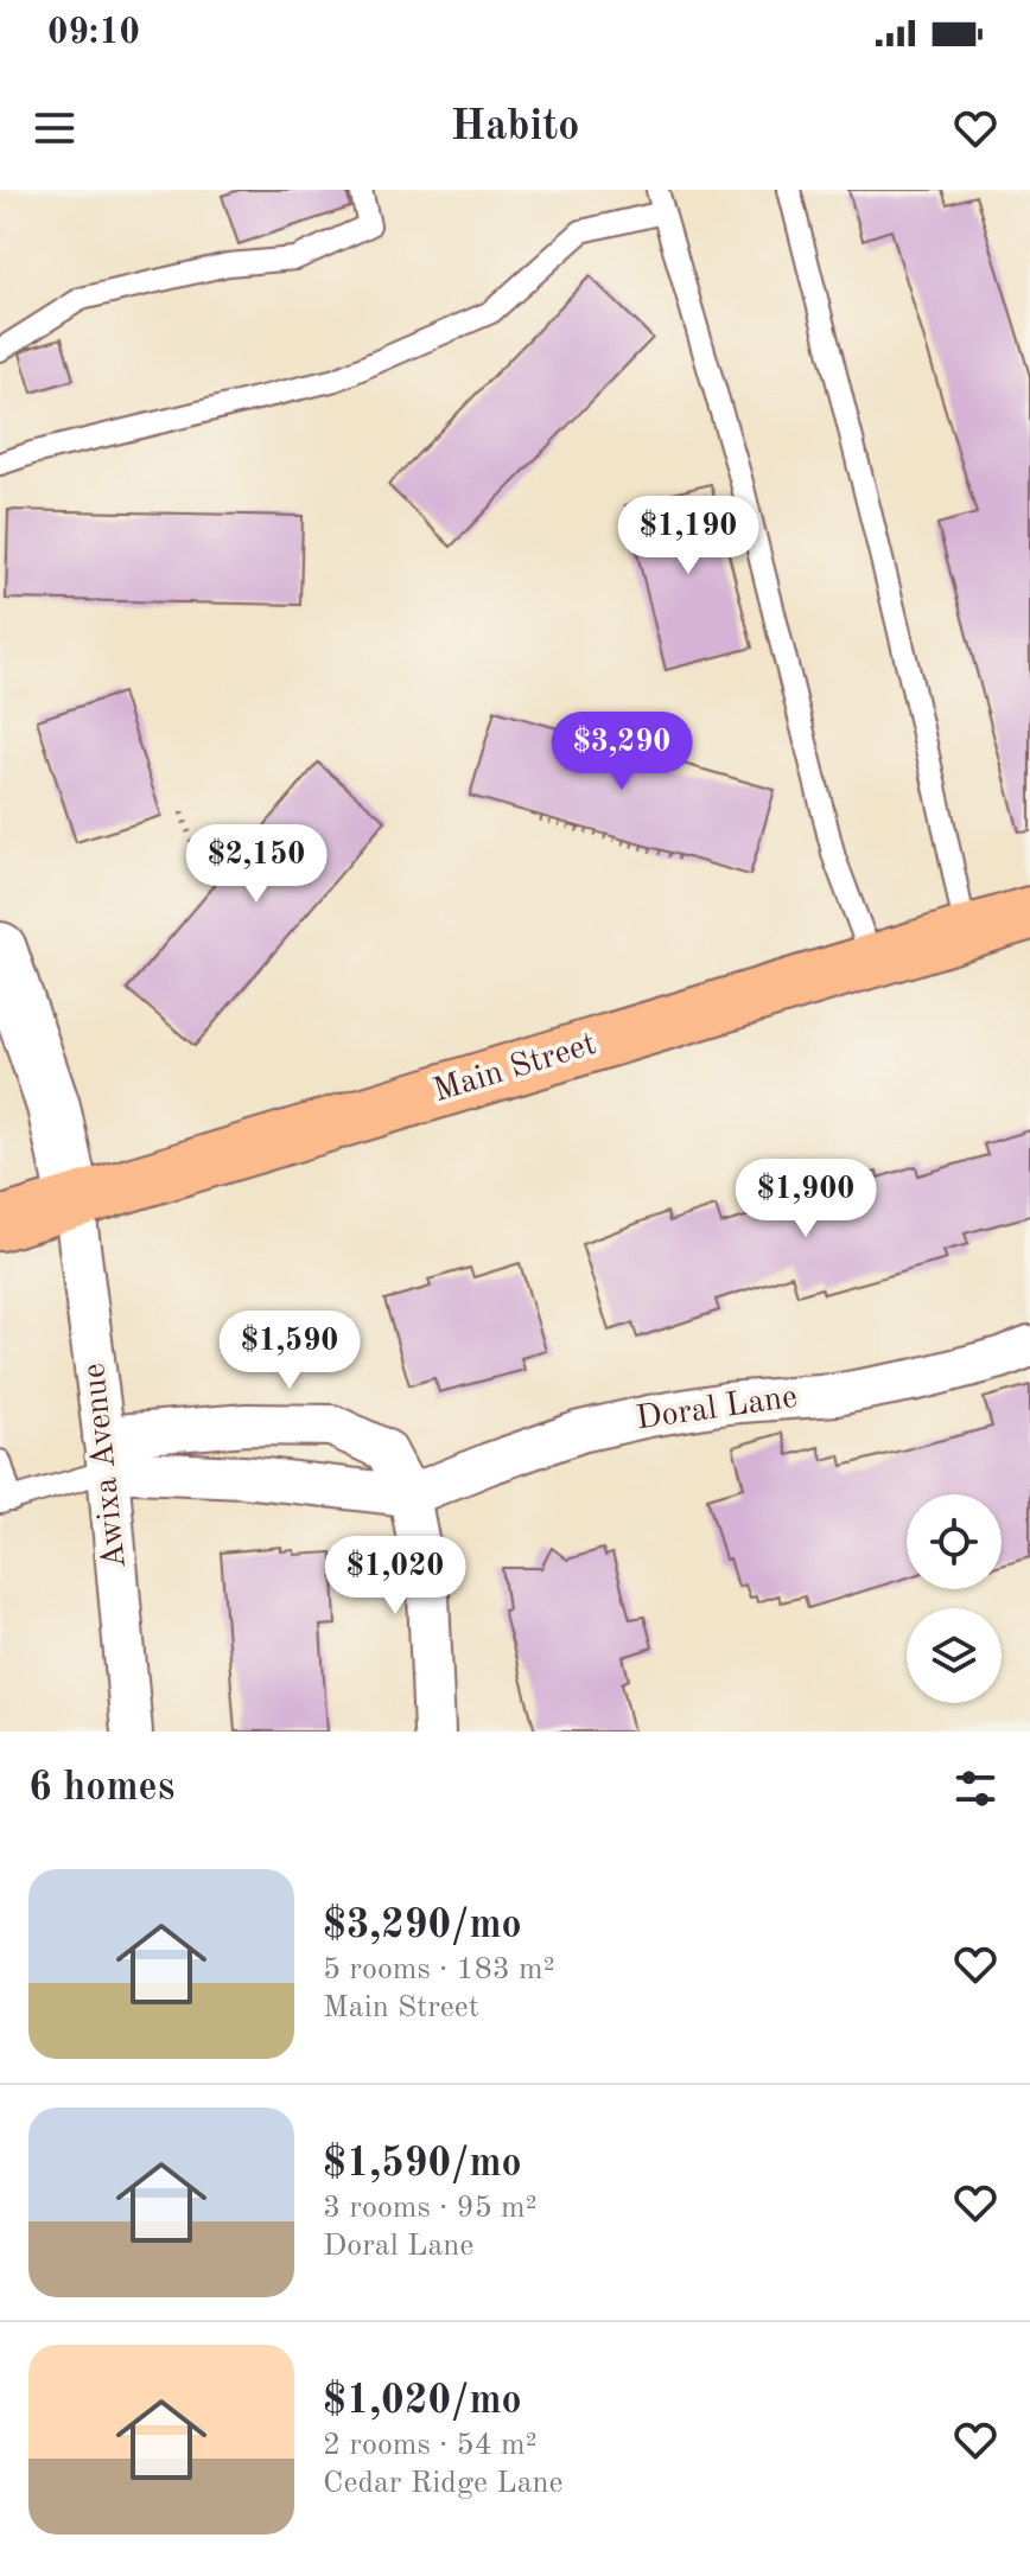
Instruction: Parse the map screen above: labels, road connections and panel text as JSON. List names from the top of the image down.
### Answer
{
  "streets": {
    "main road": ["Main Street"],
    "street": ["Doral Lane", "Awixa Avenue"]
  },
  "crossings": [
    ["Main Street", "Awixa Avenue"],
    ["Doral Lane", "Awixa Avenue"]
  ],
  "page": {
    "status": "09:10",
    "header": "Habito",
    "price": [
      "$1,190",
      "$3,290",
      "$2,150",
      "$1,900",
      "$1,590",
      "$1,020"
    ],
    "heading": "6 homes",
    "list": [
      {
        "name": "$3,290/mo",
        "note": "5 rooms · 183 m² · Main Street"
      },
      {
        "name": "$1,590/mo",
        "note": "3 rooms · 95 m² · Doral Lane"
      },
      {
        "name": "$1,020/mo",
        "note": "2 rooms · 54 m² · Cedar Ridge Lane"
      }
    ]
  }
}
